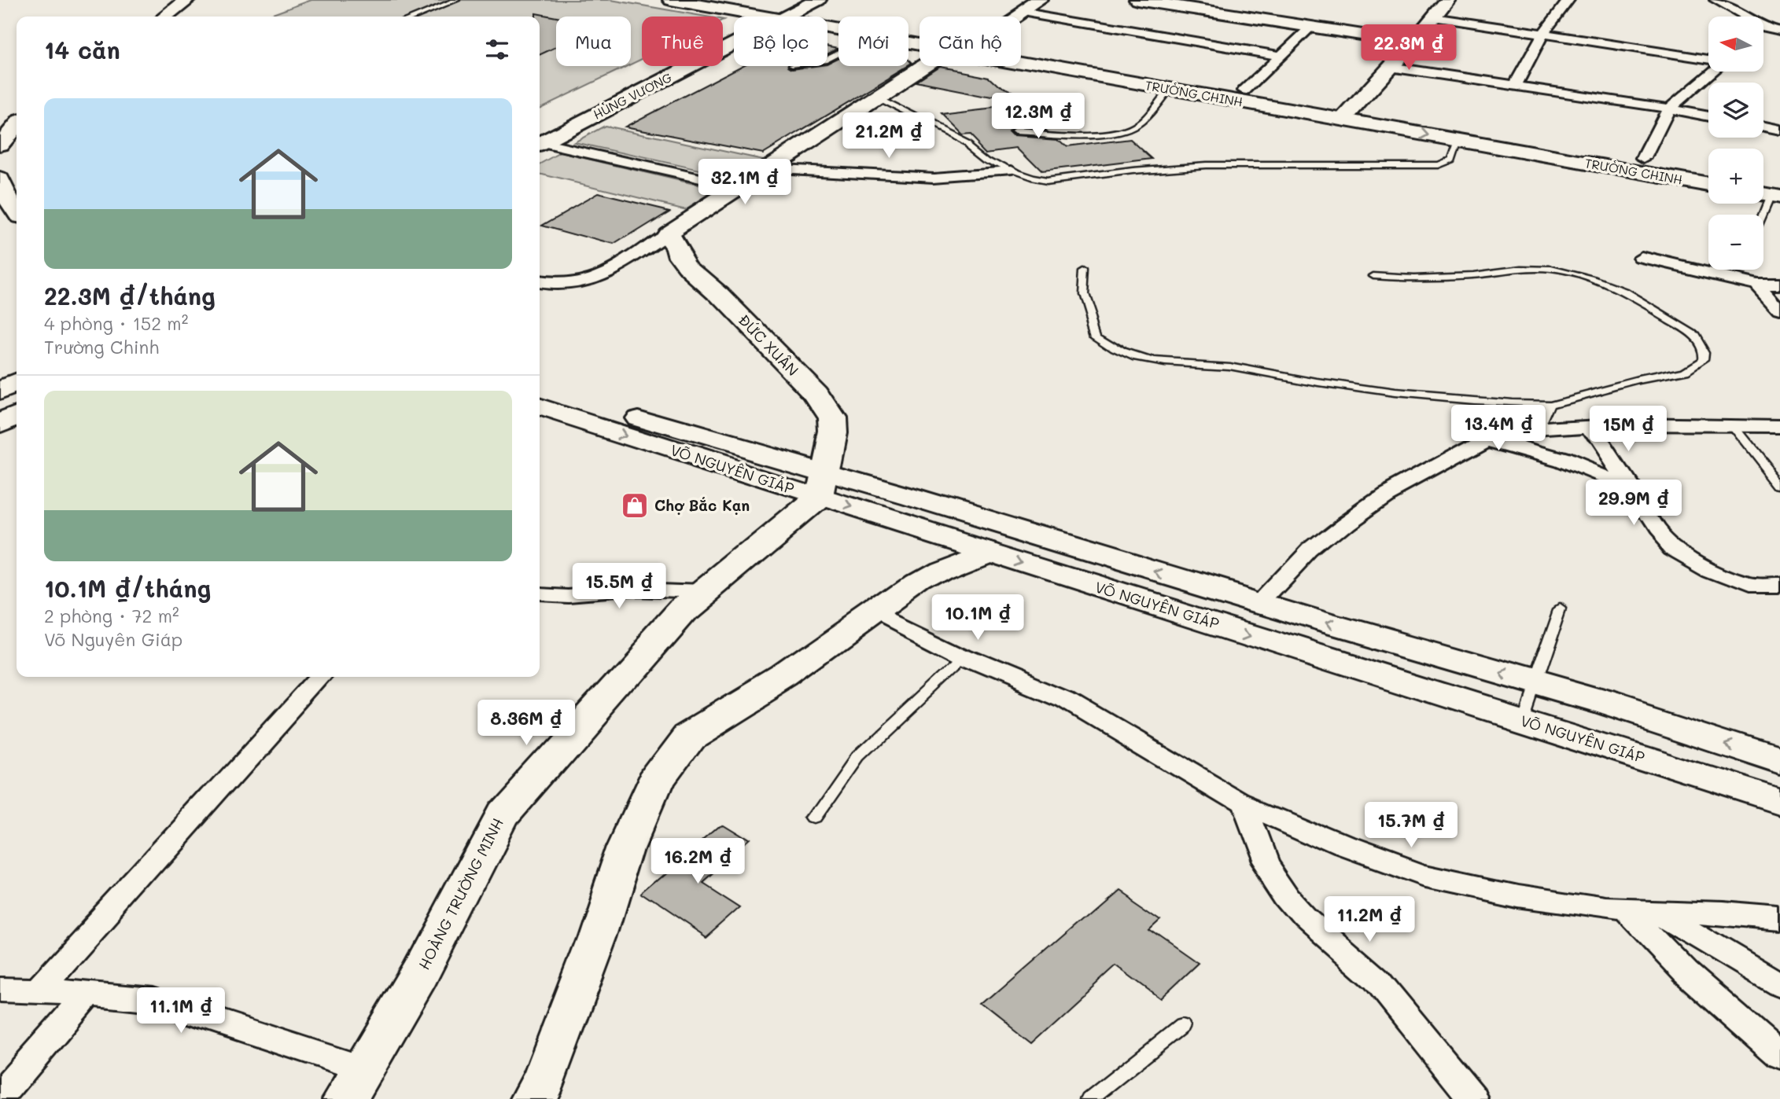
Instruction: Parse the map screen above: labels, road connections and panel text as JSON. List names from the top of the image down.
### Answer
{
  "streets": {
    "main road": [
      "TRƯỜNG CHINH",
      "HÙNG VƯƠNG",
      "ĐỨC XUÂN",
      "VÕ NGUYÊN GIÁP",
      "HOÀNG TRƯỜNG MINH"
    ]
  },
  "crossings": [
    ["TRƯỜNG CHINH", "HÙNG VƯƠNG"],
    ["ĐỨC XUÂN", "VÕ NGUYÊN GIÁP"],
    ["ĐỨC XUÂN", "HOÀNG TRƯỜNG MINH"],
    ["VÕ NGUYÊN GIÁP", "HOÀNG TRƯỜNG MINH"]
  ],
  "places": {
    "shop": ["Chợ Bắc Kạn"]
  },
  "north": "left",
  "page": {
    "map_buttons": ["+", "−"],
    "chip": [
      "Mua",
      "Thuê",
      "Bộ lọc",
      "Mới",
      "Căn hộ"
    ],
    "heading": "14 căn",
    "price": [
      "22.3M ₫",
      "12.3M ₫",
      "21.2M ₫",
      "32.1M ₫",
      "13.4M ₫",
      "15M ₫",
      "29.9M ₫",
      "15.5M ₫",
      "10.1M ₫",
      "8.36M ₫",
      "15.7M ₫",
      "16.2M ₫",
      "11.2M ₫",
      "11.1M ₫"
    ],
    "list": [
      {
        "name": "22.3M ₫/tháng",
        "note": "4 phòng · 152 m² · Trường Chinh"
      },
      {
        "name": "10.1M ₫/tháng",
        "note": "2 phòng · 72 m² · Võ Nguyên Giáp"
      }
    ]
  }
}
